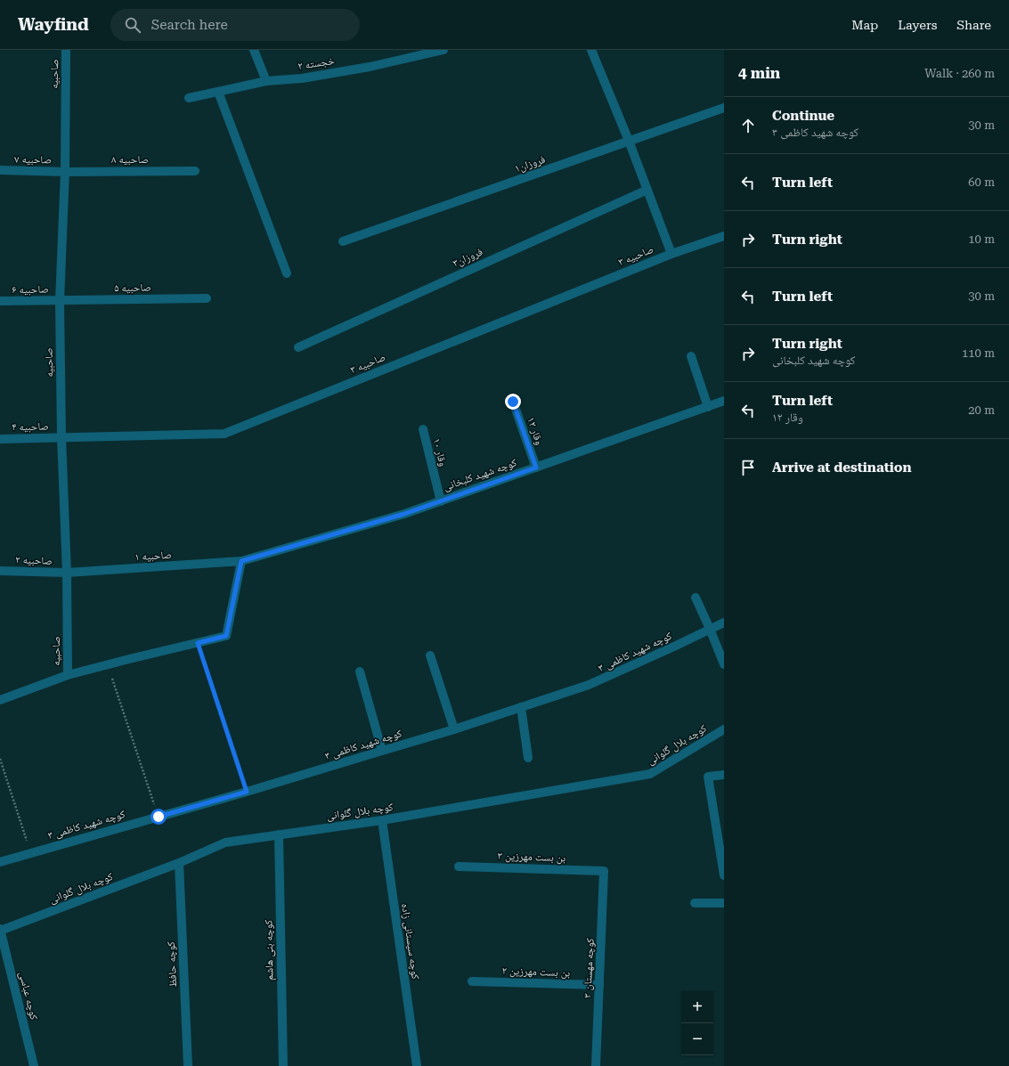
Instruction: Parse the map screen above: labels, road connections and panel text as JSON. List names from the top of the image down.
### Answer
{
  "streets": {
    "street": [
      "خجسته ۲",
      "صاحبیه",
      "صاحبیه ۷",
      "صاحبیه ۸",
      "فروزان۱",
      "صاحبیه ۳",
      "فروزان۳",
      "صاحبیه ۵",
      "صاحبیه ۶",
      "صاحبیه ۴",
      "وقار ۱۲",
      "وقار ۱۰",
      "کوچه شهید کلبخانی",
      "صاحبیه ۱",
      "صاحبیه ۲",
      "کوچه شهید کاظمی ۳",
      "کوچه بلال گلوانی",
      "بن بست مهرزین ۳",
      "کوچه سیستانی زاده",
      "کوچه بنی هاشم",
      "کوچه حافظ",
      "کوچه مهستان ۳",
      "بن بست مهرزین ۲",
      "کوچه عباسی"
    ]
  },
  "crossings": [
    ["صاحبیه", "صاحبیه ۷"],
    ["صاحبیه", "صاحبیه ۸"],
    ["صاحبیه", "صاحبیه ۳"],
    ["صاحبیه", "صاحبیه ۵"],
    ["صاحبیه", "صاحبیه ۶"],
    ["صاحبیه", "صاحبیه ۴"],
    ["صاحبیه", "صاحبیه ۱"],
    ["صاحبیه", "صاحبیه ۲"],
    ["صاحبیه ۷", "صاحبیه ۸"],
    ["صاحبیه ۳", "صاحبیه ۴"],
    ["صاحبیه ۵", "صاحبیه ۶"],
    ["وقار ۱۲", "کوچه شهید کلبخانی"],
    ["وقار ۱۰", "کوچه شهید کلبخانی"],
    ["کوچه شهید کلبخانی", "صاحبیه ۱"],
    ["صاحبیه ۱", "صاحبیه ۲"],
    ["کوچه بلال گلوانی", "کوچه سیستانی زاده"],
    ["کوچه بلال گلوانی", "کوچه بنی هاشم"],
    ["کوچه بلال گلوانی", "کوچه حافظ"],
    ["کوچه بلال گلوانی", "کوچه عباسی"],
    ["بن بست مهرزین ۳", "کوچه مهستان ۳"],
    ["کوچه مهستان ۳", "بن بست مهرزین ۲"]
  ],
  "page": {
    "header": "Wayfind",
    "search": "Search here",
    "nav": ["Map", "Layers", "Share"],
    "heading": ["4 min", "Walk · 260 m"],
    "list": [
      ["Continue", "کوچه شهید کاظمی ۳", "30 m"],
      ["Turn left", "60 m"],
      ["Turn right", "10 m"],
      ["Turn left", "30 m"],
      ["Turn right", "کوچه شهید کلبخانی", "110 m"],
      ["Turn left", "وقار ۱۲", "20 m"],
      "Arrive at destination"
    ],
    "map_buttons": ["+", "−"]
  }
}
